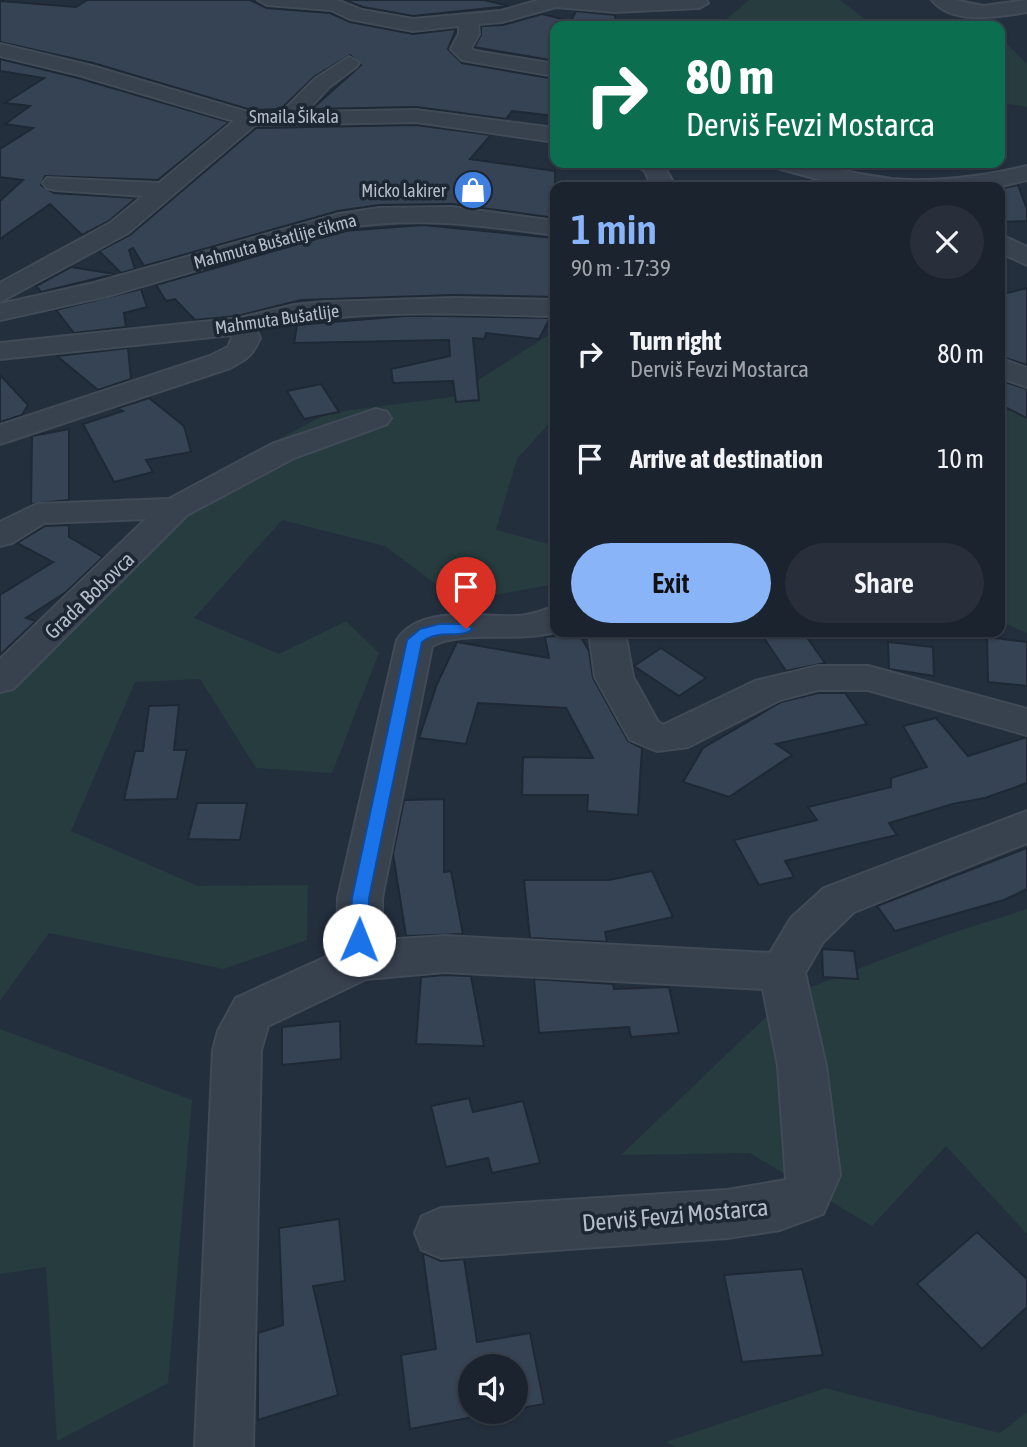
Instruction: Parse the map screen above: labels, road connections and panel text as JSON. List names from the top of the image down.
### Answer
{
  "streets": {
    "street": [
      "Smaila Šikala",
      "Mahmuta Bušatlije čikma",
      "Mahmuta Bušatlije",
      "Grada Bobovca",
      "Derviš Fevzi Mostarca"
    ]
  },
  "places": {
    "shop": ["Micko lakirer"]
  },
  "page": {
    "turn": ["80 m", "Derviš Fevzi Mostarca"],
    "heading": ["1 min", "90 m · 17:39"],
    "list": [
      {
        "name": "Turn right",
        "note": "Derviš Fevzi Mostarca",
        "value": "80 m"
      },
      {
        "name": "Arrive at destination",
        "value": "10 m"
      }
    ],
    "buttons": ["Exit", "Share"]
  }
}
